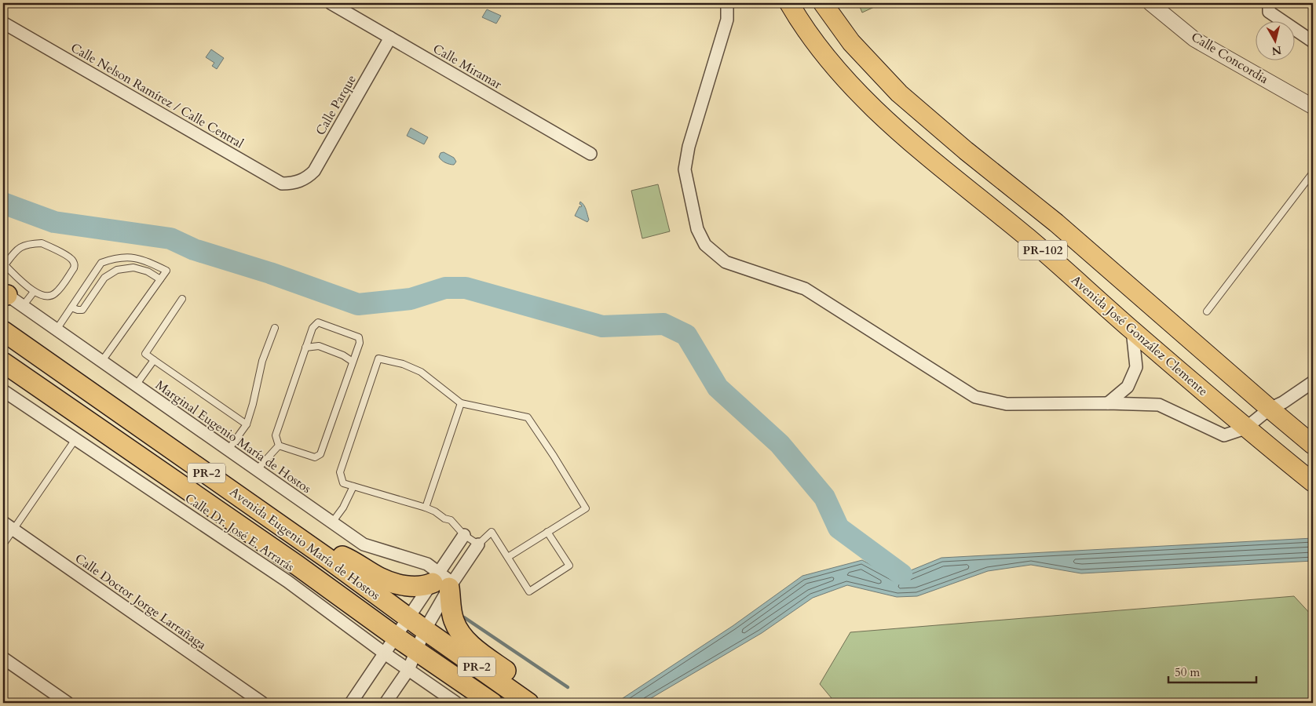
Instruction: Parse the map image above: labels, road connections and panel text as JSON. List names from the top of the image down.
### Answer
{
  "streets": {
    "highway": ["PR-2", "Avenida Eugenio María de Hostos"],
    "main road": ["PR-102", "Avenida José González Clemente"],
    "street": [
      "Calle Concordia",
      "Calle Miramar",
      "Calle Nelson Ramírez / Calle Central",
      "Calle Parque",
      "Marginal Eugenio María de Hostos",
      "Calle Dr. José E. Arrarás",
      "Calle Doctor Jorge Larrañaga"
    ]
  },
  "crossings": [
    ["Calle Miramar", "Calle Parque"],
    ["Calle Nelson Ramírez / Calle Central", "Calle Parque"]
  ],
  "scale_bar": "50 m",
  "north": "bottom"
}
